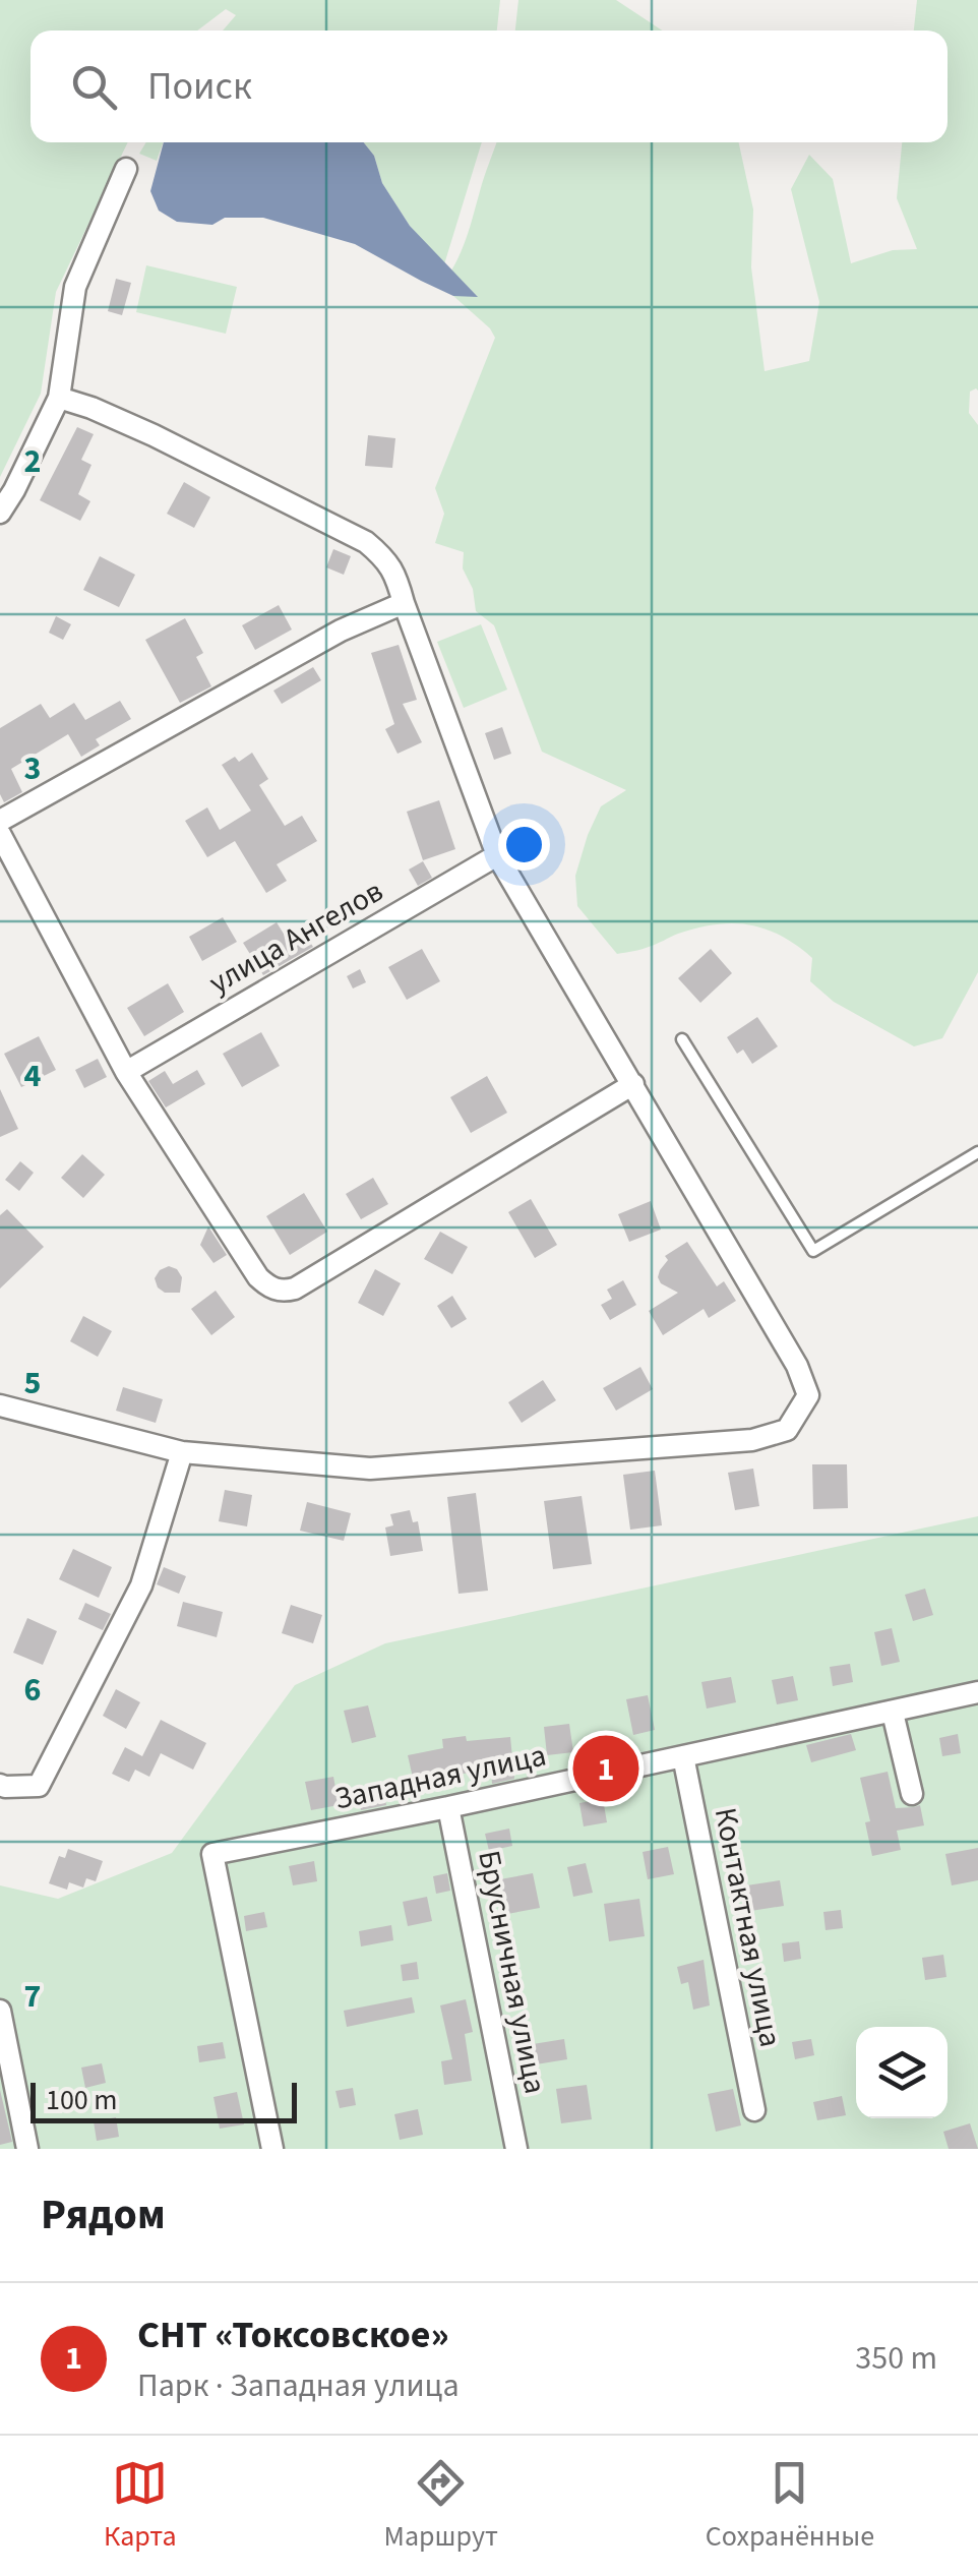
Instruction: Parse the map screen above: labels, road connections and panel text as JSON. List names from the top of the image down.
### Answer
{
  "streets": {
    "street": [
      "улица Ангелов",
      "Западная улица",
      "Контактная улица",
      "Брусничная улица"
    ]
  },
  "crossings": [
    ["Западная улица", "Контактная улица"],
    ["Западная улица", "Брусничная улица"]
  ],
  "scale_bar": "100 m",
  "page": {
    "search": "Поиск",
    "pins": "1",
    "scale": "100 m",
    "heading": "Рядом",
    "list": [
      {
        "mark": "1",
        "name": "СНТ «Токсовское»",
        "note": "Парк · Западная улица",
        "value": "350 m"
      }
    ],
    "nav": ["Карта", "Маршрут", "Сохранённые"]
  },
  "grid": {
    "rows": [
      "2",
      "3",
      "4",
      "5",
      "6",
      "7"
    ]
  }
}
